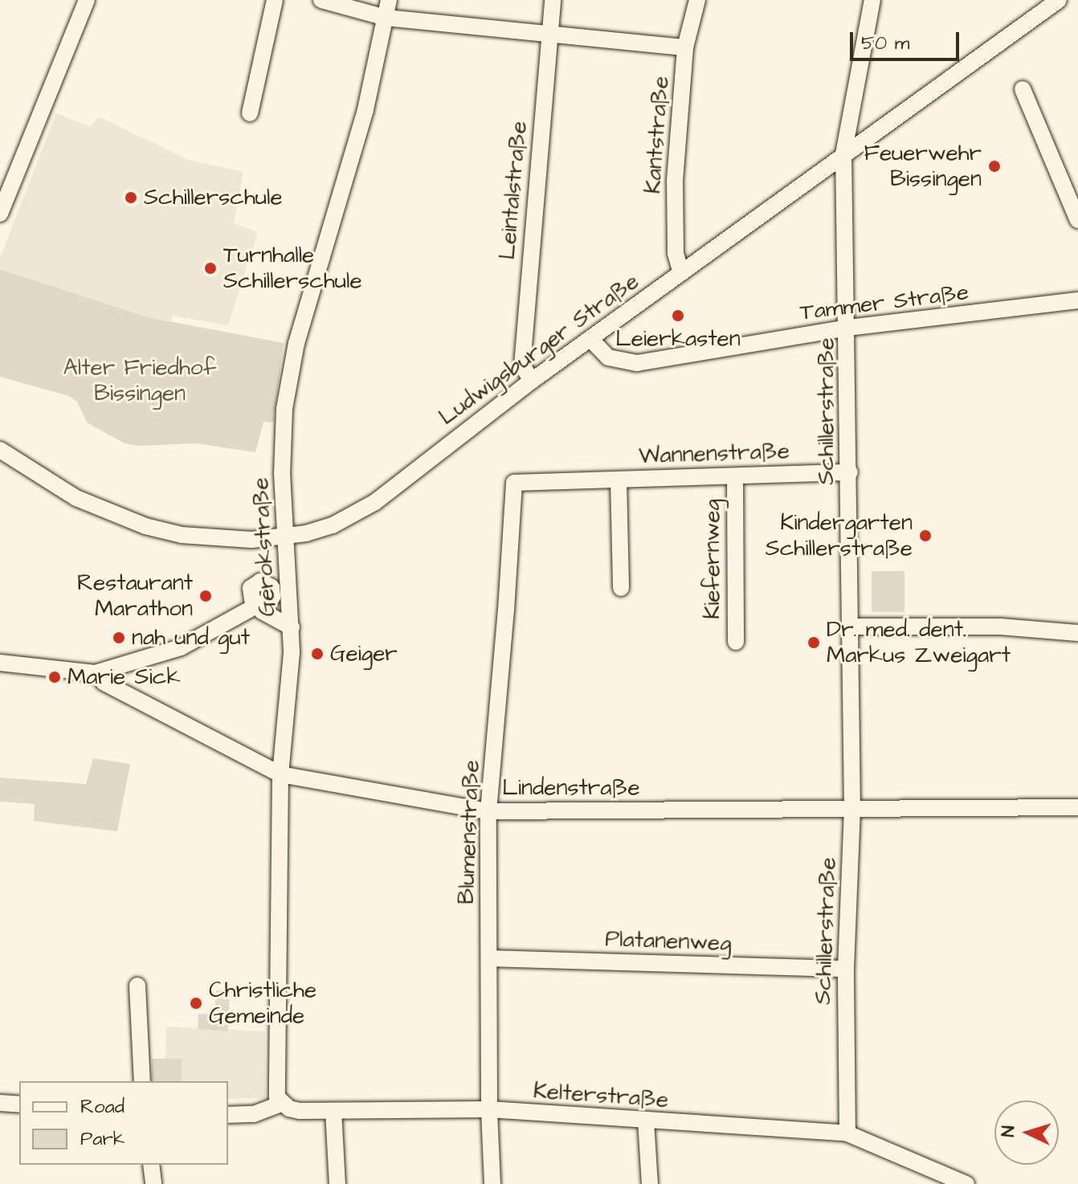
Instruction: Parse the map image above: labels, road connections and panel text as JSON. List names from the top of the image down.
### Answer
{
  "streets": {
    "street": [
      "Kantstraße",
      "Leintalstraße",
      "Tammer Straße",
      "Ludwigsburger Straße",
      "Schillerstraße",
      "Wannenstraße",
      "Gerokstraße",
      "Kiefernweg",
      "Lindenstraße",
      "Blumenstraße",
      "Platanenweg",
      "Kelterstraße"
    ]
  },
  "crossings": [
    ["Kantstraße", "Ludwigsburger Straße"],
    ["Leintalstraße", "Ludwigsburger Straße"],
    ["Tammer Straße", "Ludwigsburger Straße"],
    ["Tammer Straße", "Schillerstraße"],
    ["Ludwigsburger Straße", "Schillerstraße"],
    ["Ludwigsburger Straße", "Gerokstraße"],
    ["Schillerstraße", "Wannenstraße"],
    ["Schillerstraße", "Lindenstraße"],
    ["Schillerstraße", "Platanenweg"],
    ["Schillerstraße", "Kelterstraße"],
    ["Wannenstraße", "Kiefernweg"],
    ["Wannenstraße", "Blumenstraße"],
    ["Gerokstraße", "Lindenstraße"],
    ["Gerokstraße", "Kelterstraße"],
    ["Lindenstraße", "Blumenstraße"],
    ["Blumenstraße", "Platanenweg"],
    ["Blumenstraße", "Kelterstraße"]
  ],
  "parks": ["Alter Friedhof Bissingen"],
  "places": [
    "Feuerwehr Bissingen",
    "Schillerschule",
    "Turnhalle Schillerschule",
    "Leierkasten",
    "Kindergarten Schillerstraße",
    "Restaurant Marathon",
    "nah und gut",
    "Dr. med. dent. Markus Zweigart",
    "Geiger",
    "Marie Sick",
    "Christliche Gemeinde"
  ],
  "legend": ["Road", "Park"],
  "scale_bar": "50 m",
  "north": "left"
}
